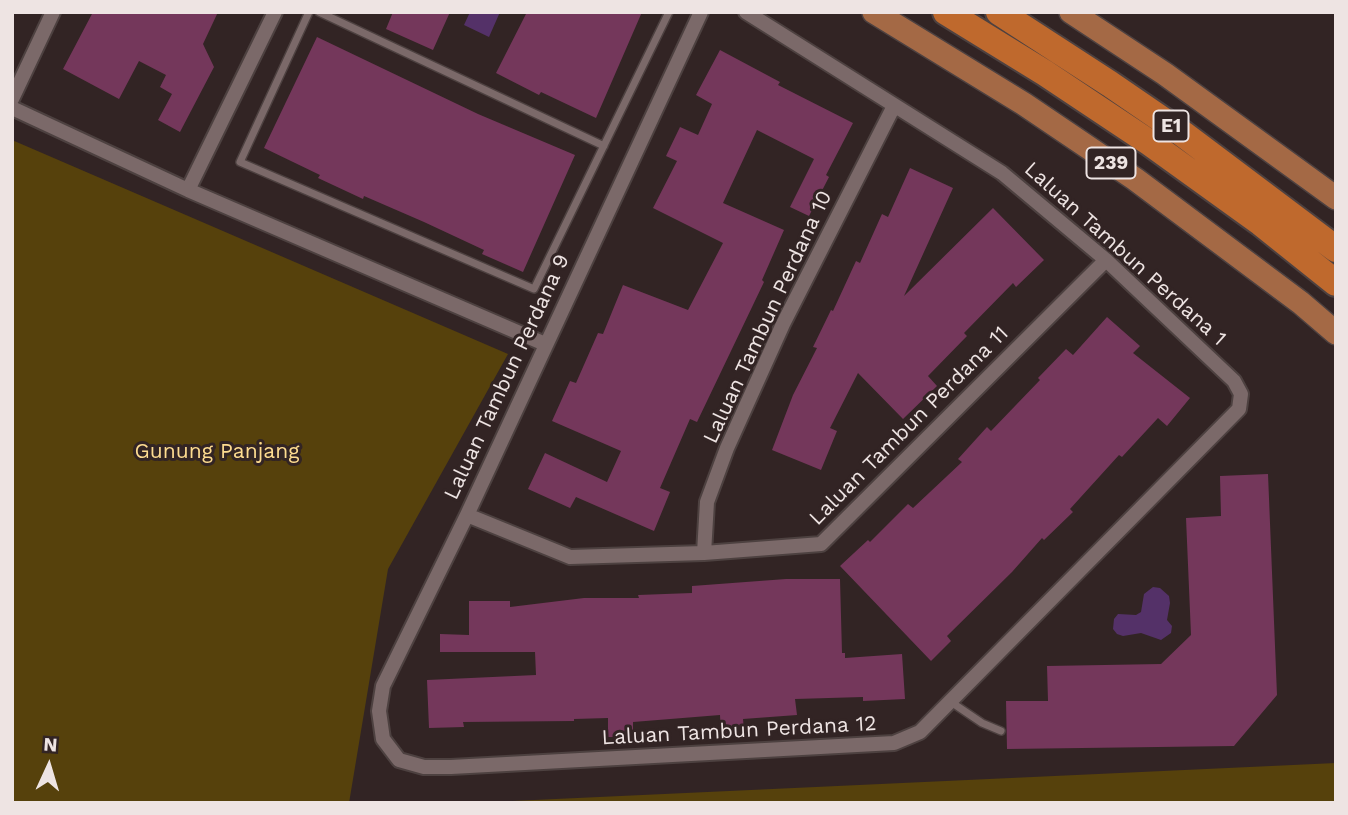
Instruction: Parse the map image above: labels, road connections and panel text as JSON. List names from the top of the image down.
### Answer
{
  "streets": {
    "highway": ["E1"],
    "main road": ["239"],
    "street": [
      "Laluan Tambun Perdana 1",
      "Laluan Tambun Perdana 10",
      "Laluan Tambun Perdana 9",
      "Laluan Tambun Perdana 11",
      "Laluan Tambun Perdana 12"
    ]
  },
  "crossings": [
    ["Laluan Tambun Perdana 1", "Laluan Tambun Perdana 10"],
    ["Laluan Tambun Perdana 1", "Laluan Tambun Perdana 11"],
    ["Laluan Tambun Perdana 1", "Laluan Tambun Perdana 12"],
    ["Laluan Tambun Perdana 10", "Laluan Tambun Perdana 11"],
    ["Laluan Tambun Perdana 9", "Laluan Tambun Perdana 11"],
    ["Laluan Tambun Perdana 9", "Laluan Tambun Perdana 12"]
  ],
  "parks": ["Gunung Panjang"],
  "north": "top"
}
